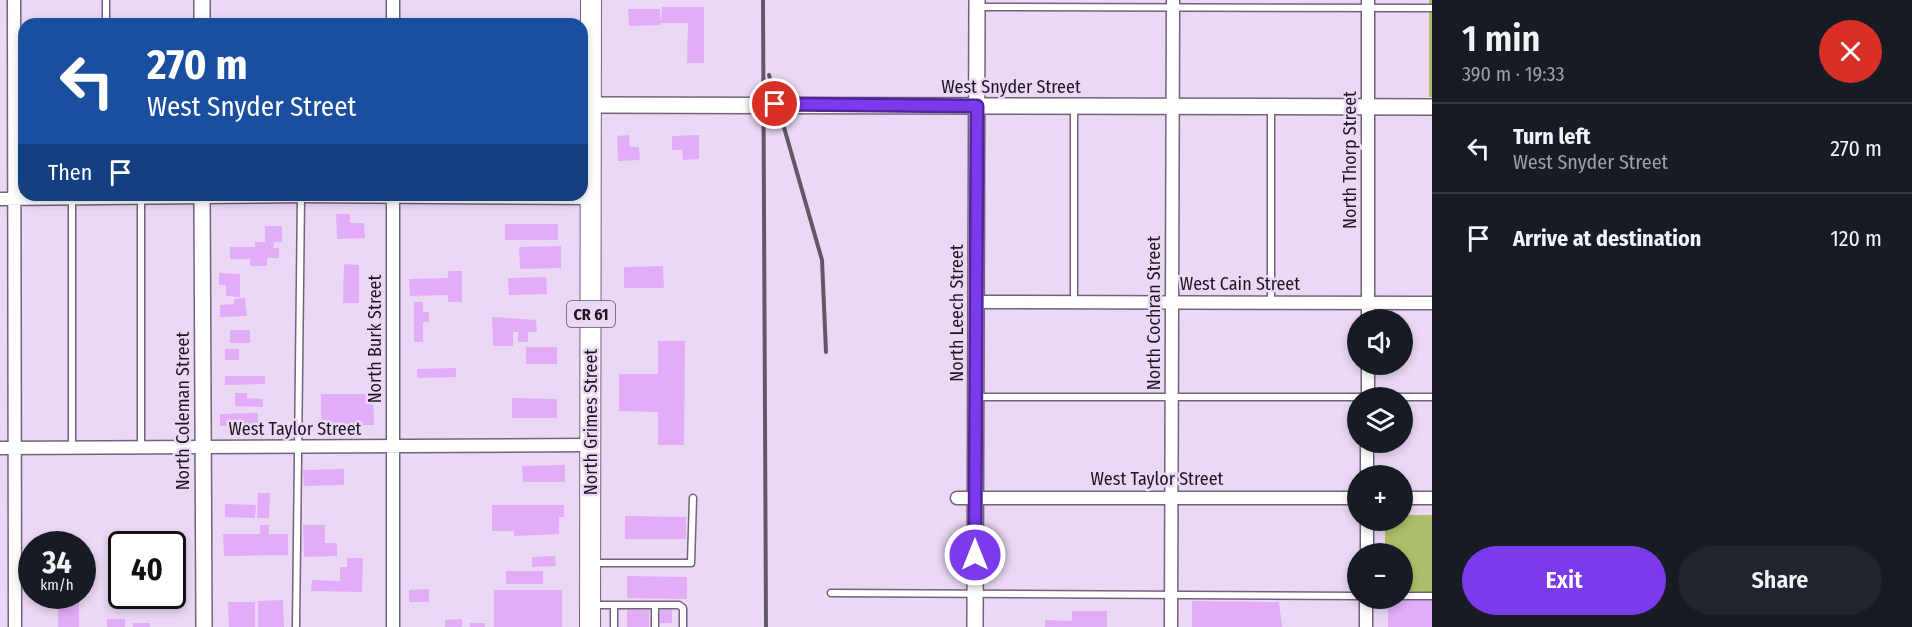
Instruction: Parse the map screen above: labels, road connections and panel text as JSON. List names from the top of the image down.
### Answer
{
  "streets": {
    "main road": ["CR 61", "North Grimes Street"],
    "street": [
      "West Snyder Street",
      "North Thorp Street",
      "West Cain Street",
      "North Leech Street",
      "North Cochran Street",
      "North Burk Street",
      "North Coleman Street",
      "West Taylor Street"
    ]
  },
  "crossings": [
    ["West Snyder Street", "North Thorp Street"],
    ["West Snyder Street", "North Leech Street"],
    ["West Snyder Street", "North Cochran Street"],
    ["West Snyder Street", "North Grimes Street"],
    ["North Thorp Street", "West Cain Street"],
    ["West Cain Street", "North Leech Street"],
    ["West Cain Street", "North Cochran Street"],
    ["North Leech Street", "West Taylor Street"],
    ["North Cochran Street", "West Taylor Street"],
    ["North Burk Street", "West Taylor Street"],
    ["North Coleman Street", "West Taylor Street"],
    ["North Grimes Street", "West Taylor Street"]
  ],
  "page": {
    "heading": ["1 min", "390 m · 19:33"],
    "turn": ["270 m", "West Snyder Street"],
    "list": [
      {
        "name": "Turn left",
        "note": "West Snyder Street",
        "value": "270 m"
      },
      {
        "name": "Arrive at destination",
        "value": "120 m"
      }
    ],
    "then": "Then",
    "map_buttons": ["+", "−"],
    "speed": "34 km/h",
    "limit": "40",
    "buttons": ["Exit", "Share"]
  }
}
